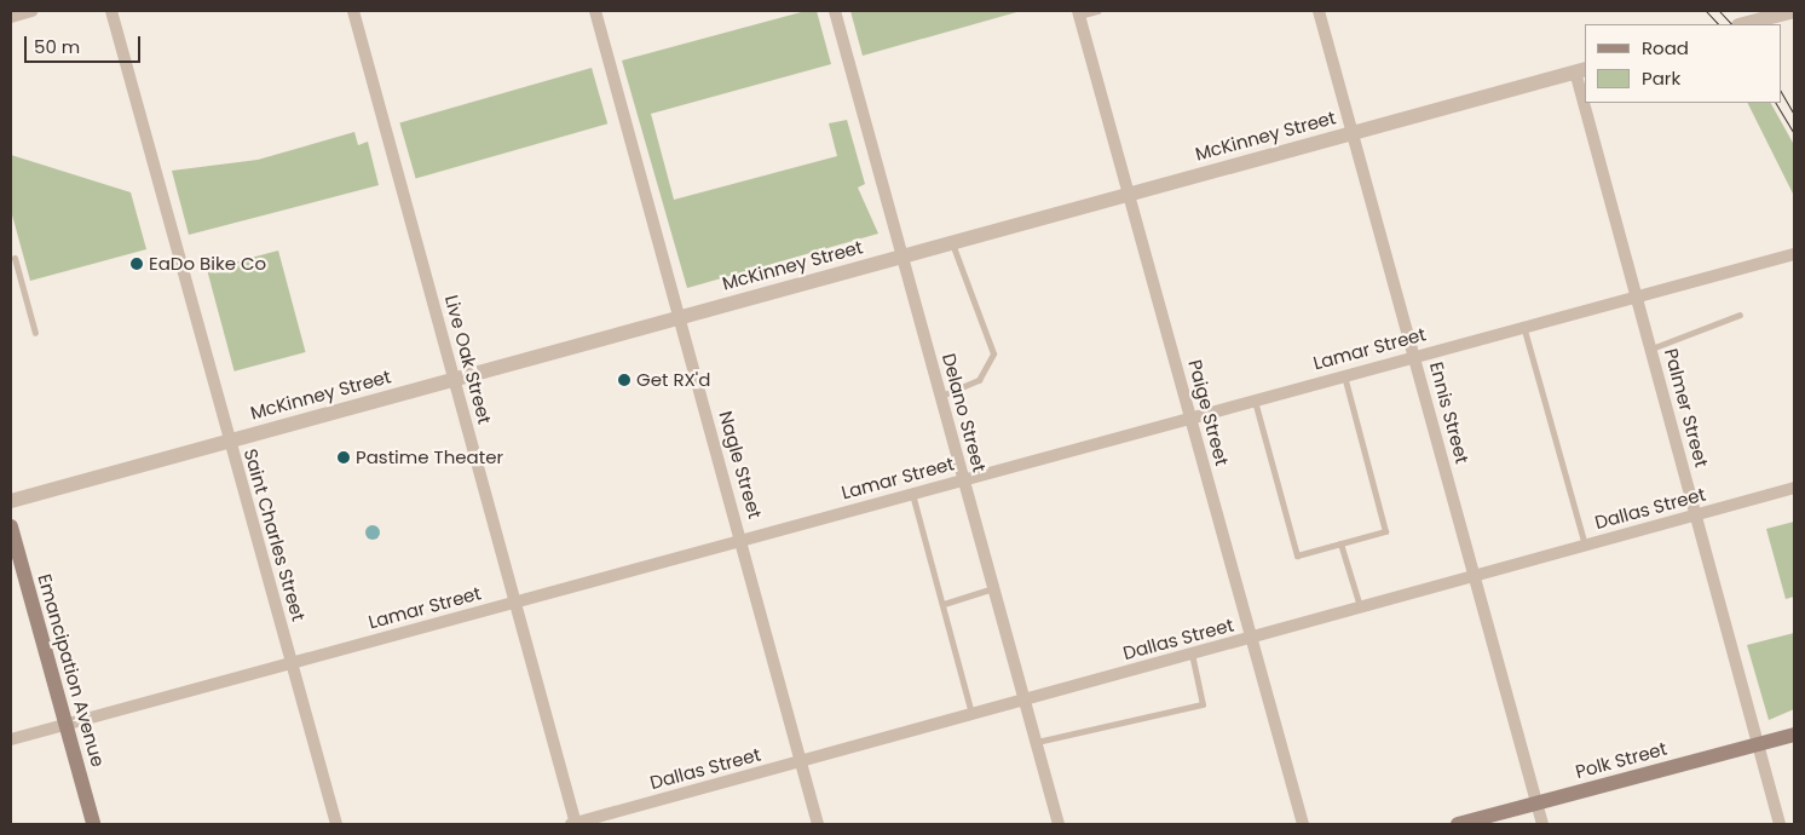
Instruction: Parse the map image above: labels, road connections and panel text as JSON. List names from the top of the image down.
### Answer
{
  "streets": {
    "main road": ["Emancipation Avenue", "Polk Street"],
    "street": [
      "McKinney Street",
      "Lamar Street",
      "Live Oak Street",
      "Palmer Street",
      "Delano Street",
      "Paige Street",
      "Ennis Street",
      "Nagle Street",
      "Dallas Street",
      "Saint Charles Street"
    ]
  },
  "crossings": [
    ["McKinney Street", "Live Oak Street"],
    ["McKinney Street", "Palmer Street"],
    ["McKinney Street", "Delano Street"],
    ["McKinney Street", "Paige Street"],
    ["McKinney Street", "Ennis Street"],
    ["McKinney Street", "Nagle Street"],
    ["McKinney Street", "Saint Charles Street"],
    ["Lamar Street", "Live Oak Street"],
    ["Lamar Street", "Palmer Street"],
    ["Lamar Street", "Delano Street"],
    ["Lamar Street", "Paige Street"],
    ["Lamar Street", "Ennis Street"],
    ["Lamar Street", "Nagle Street"],
    ["Lamar Street", "Saint Charles Street"],
    ["Lamar Street", "Emancipation Avenue"],
    ["Live Oak Street", "Dallas Street"],
    ["Palmer Street", "Dallas Street"],
    ["Palmer Street", "Polk Street"],
    ["Delano Street", "Dallas Street"],
    ["Paige Street", "Dallas Street"],
    ["Ennis Street", "Dallas Street"],
    ["Ennis Street", "Polk Street"],
    ["Nagle Street", "Dallas Street"]
  ],
  "places": ["EaDo Bike Co", "Get RX'd", "Pastime Theater"],
  "legend": ["Road", "Park"],
  "scale_bar": "50 m"
}
